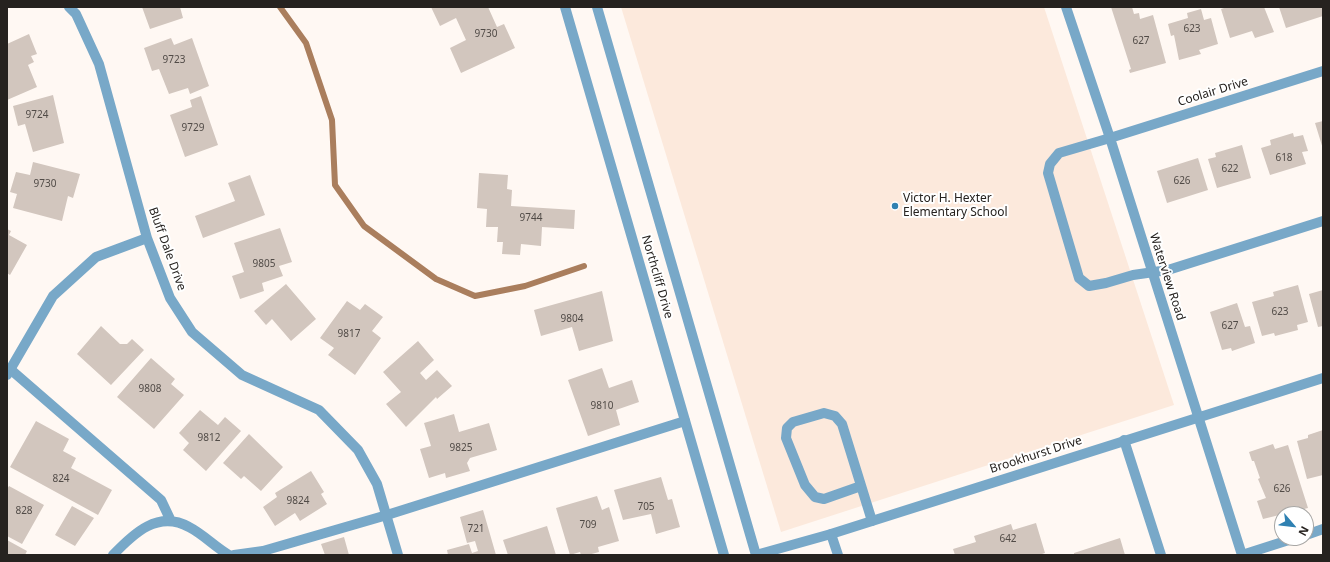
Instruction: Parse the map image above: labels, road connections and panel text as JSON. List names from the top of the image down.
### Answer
{
  "streets": {
    "street": [
      "Coolair Drive",
      "Bluff Dale Drive",
      "Northcliff Drive",
      "Waterview Road",
      "Brookhurst Drive"
    ]
  },
  "crossings": [
    ["Coolair Drive", "Waterview Road"],
    ["Northcliff Drive", "Brookhurst Drive"],
    ["Waterview Road", "Brookhurst Drive"]
  ],
  "places": ["Victor H. Hexter Elementary School"],
  "house_numbers": [
    "623",
    "9730",
    "627",
    "9723",
    "9724",
    "9729",
    "618",
    "622",
    "626",
    "9730",
    "9744",
    "9805",
    "623",
    "9804",
    "627",
    "9817",
    "9808",
    "9810",
    "9812",
    "9825",
    "824",
    "626",
    "9824",
    "705",
    "828",
    "709",
    "721",
    "642"
  ],
  "north": "bottom right"
}
